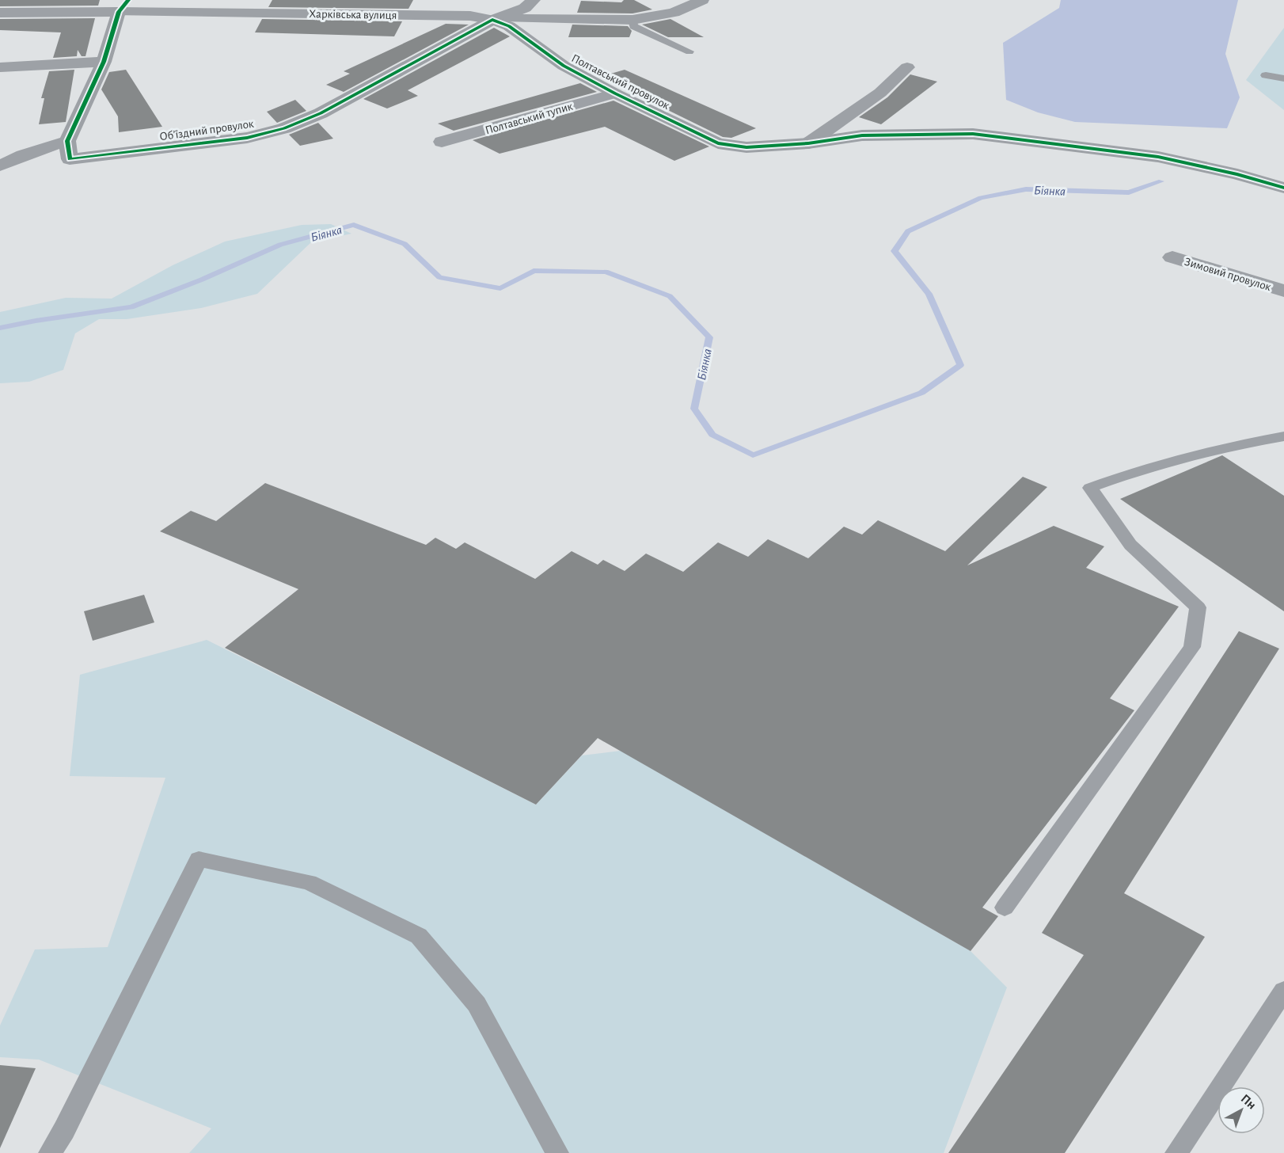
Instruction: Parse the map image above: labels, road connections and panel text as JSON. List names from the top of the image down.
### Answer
{
  "streets": {
    "street": [
      "Харківська вулиця",
      "Полтавський провулок",
      "Полтавський тупик",
      "Обʼїздний провулок",
      "Зимовий провулок"
    ]
  },
  "crossings": [
    ["Харківська вулиця", "Полтавський провулок"],
    ["Харківська вулиця", "Обʼїздний провулок"],
    ["Полтавський провулок", "Полтавський тупик"],
    ["Полтавський провулок", "Обʼїздний провулок"]
  ],
  "water": ["Біянка"],
  "north": "top right"
}
